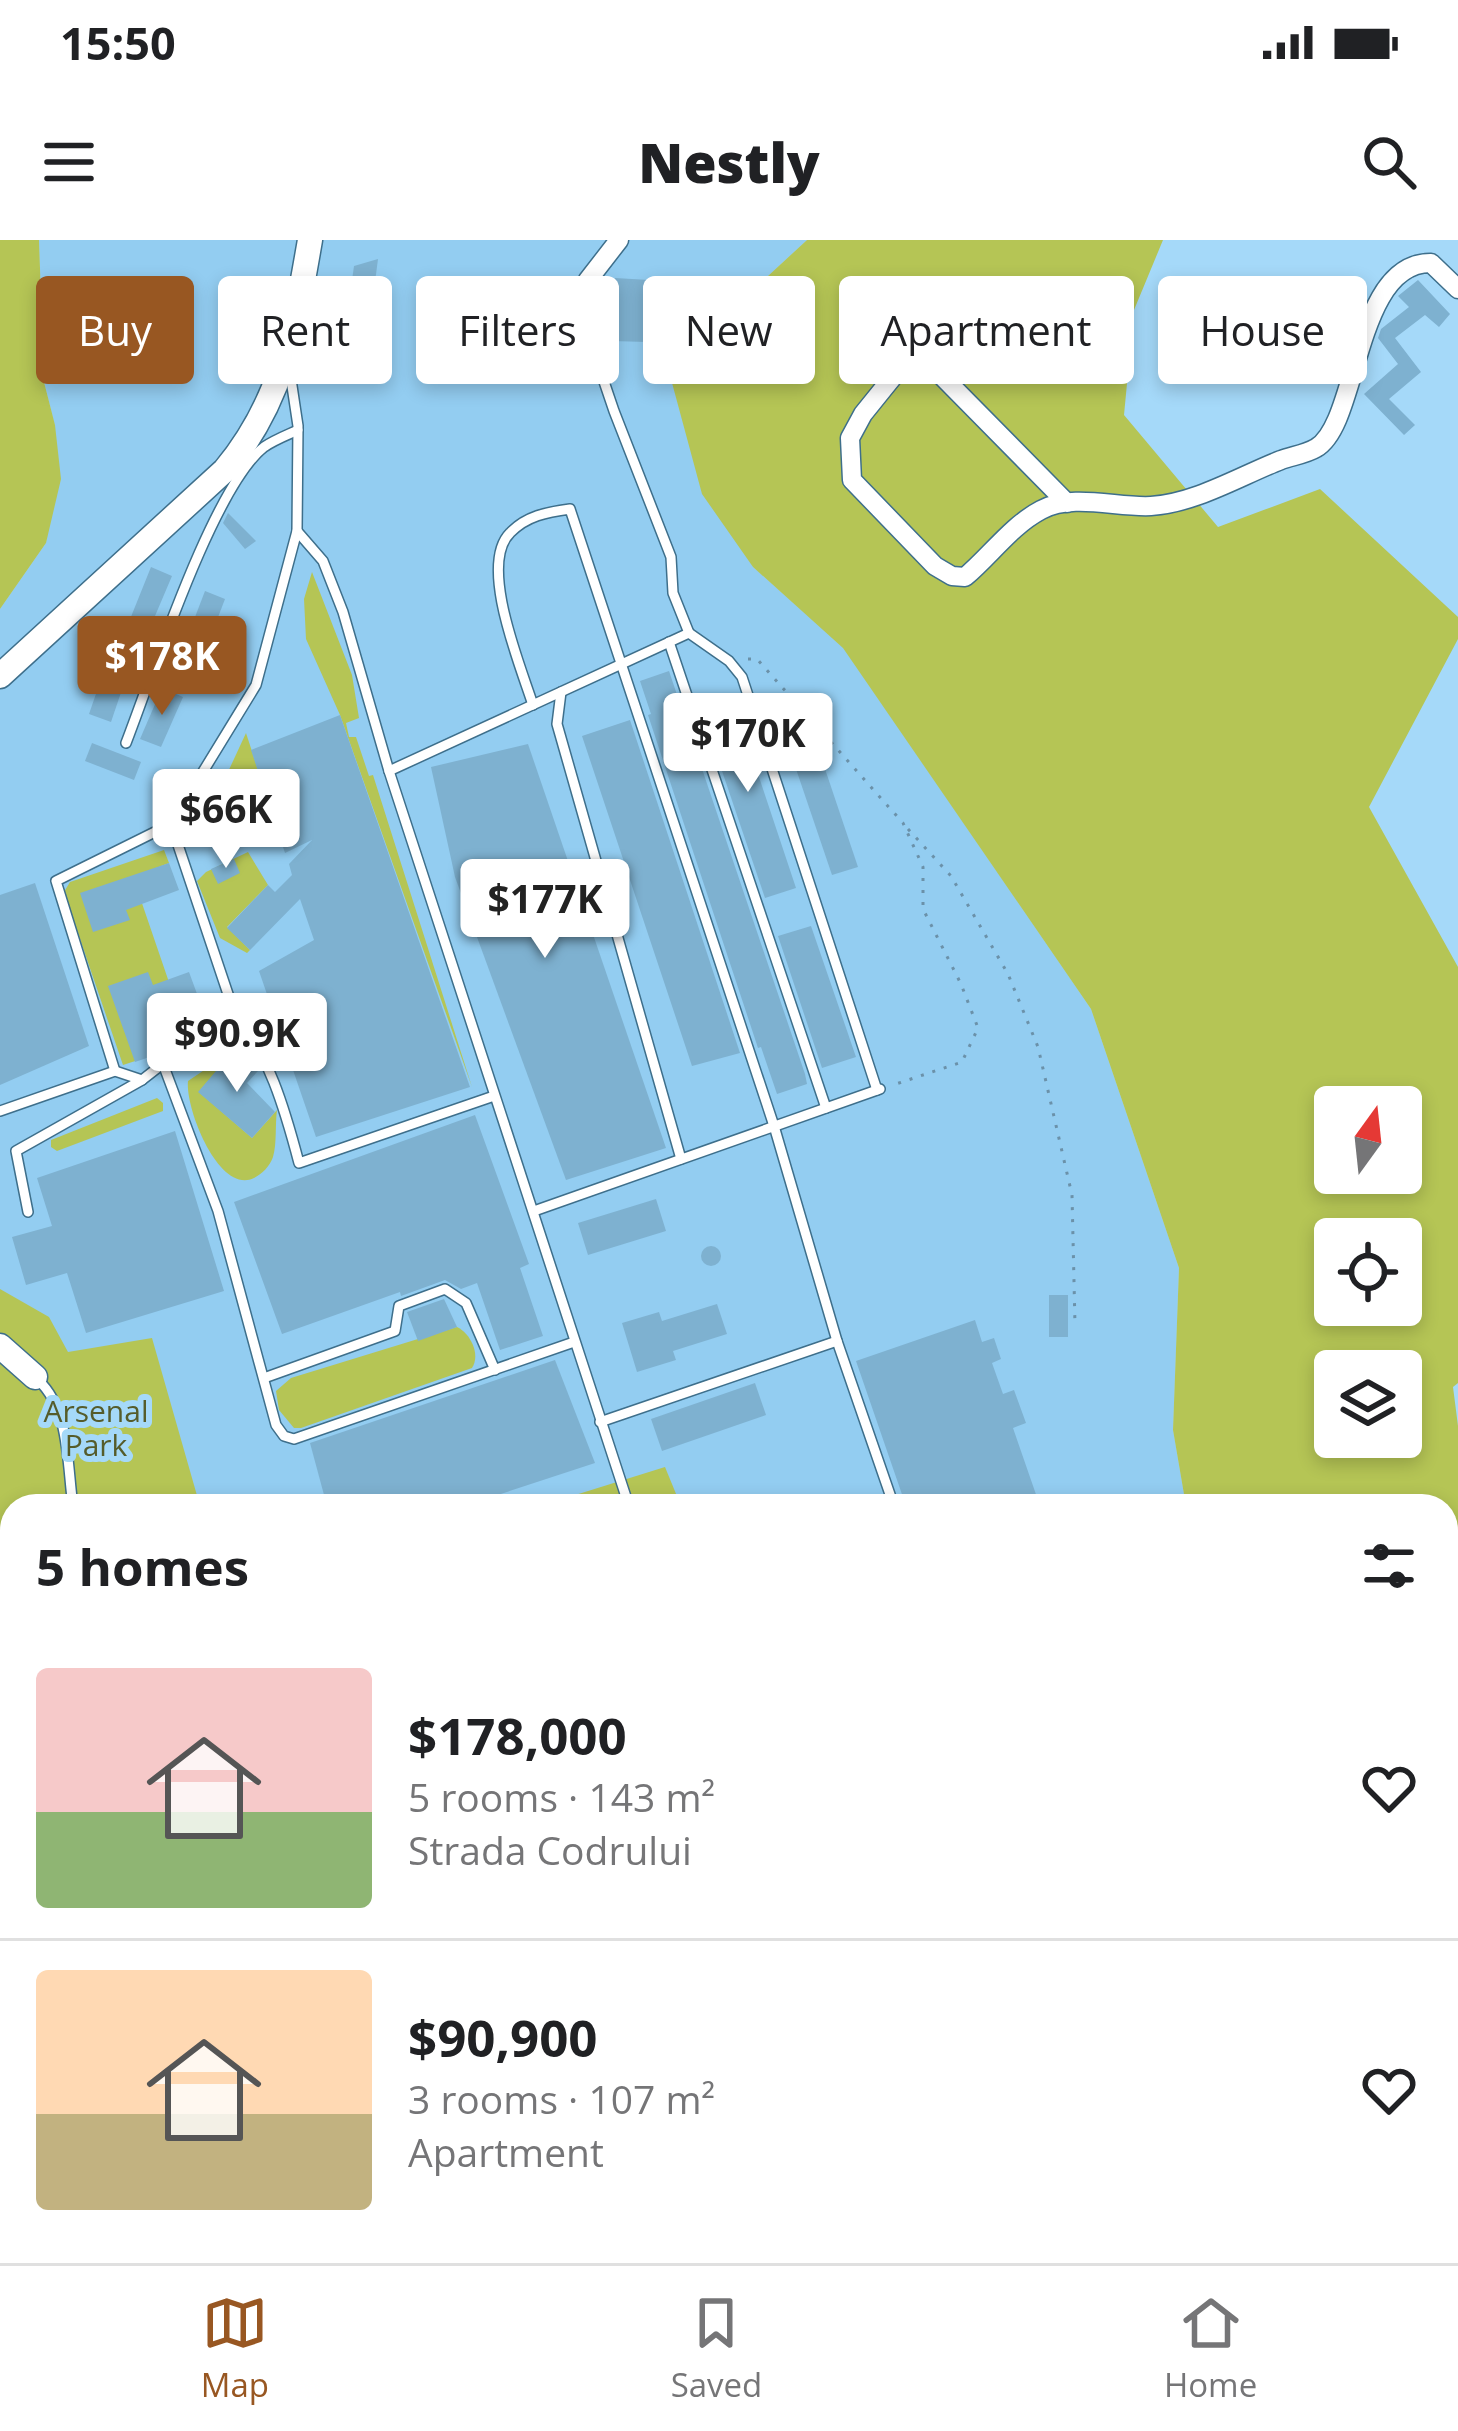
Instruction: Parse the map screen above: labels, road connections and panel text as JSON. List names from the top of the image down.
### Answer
{
  "parks": ["Arsenal Park"],
  "north": "top",
  "page": {
    "status": "15:50",
    "header": "Nestly",
    "chip": [
      "Buy",
      "Rent",
      "Filters",
      "New",
      "Apartment",
      "House"
    ],
    "price": [
      "$178K",
      "$170K",
      "$66K",
      "$177K",
      "$90.9K"
    ],
    "heading": "5 homes",
    "list": [
      {
        "name": "$178,000",
        "note": "5 rooms · 143 m² · Strada Codrului"
      },
      {
        "name": "$90,900",
        "note": "3 rooms · 107 m² · Apartment"
      }
    ],
    "tabs": ["Map", "Saved", "Home"]
  }
}
